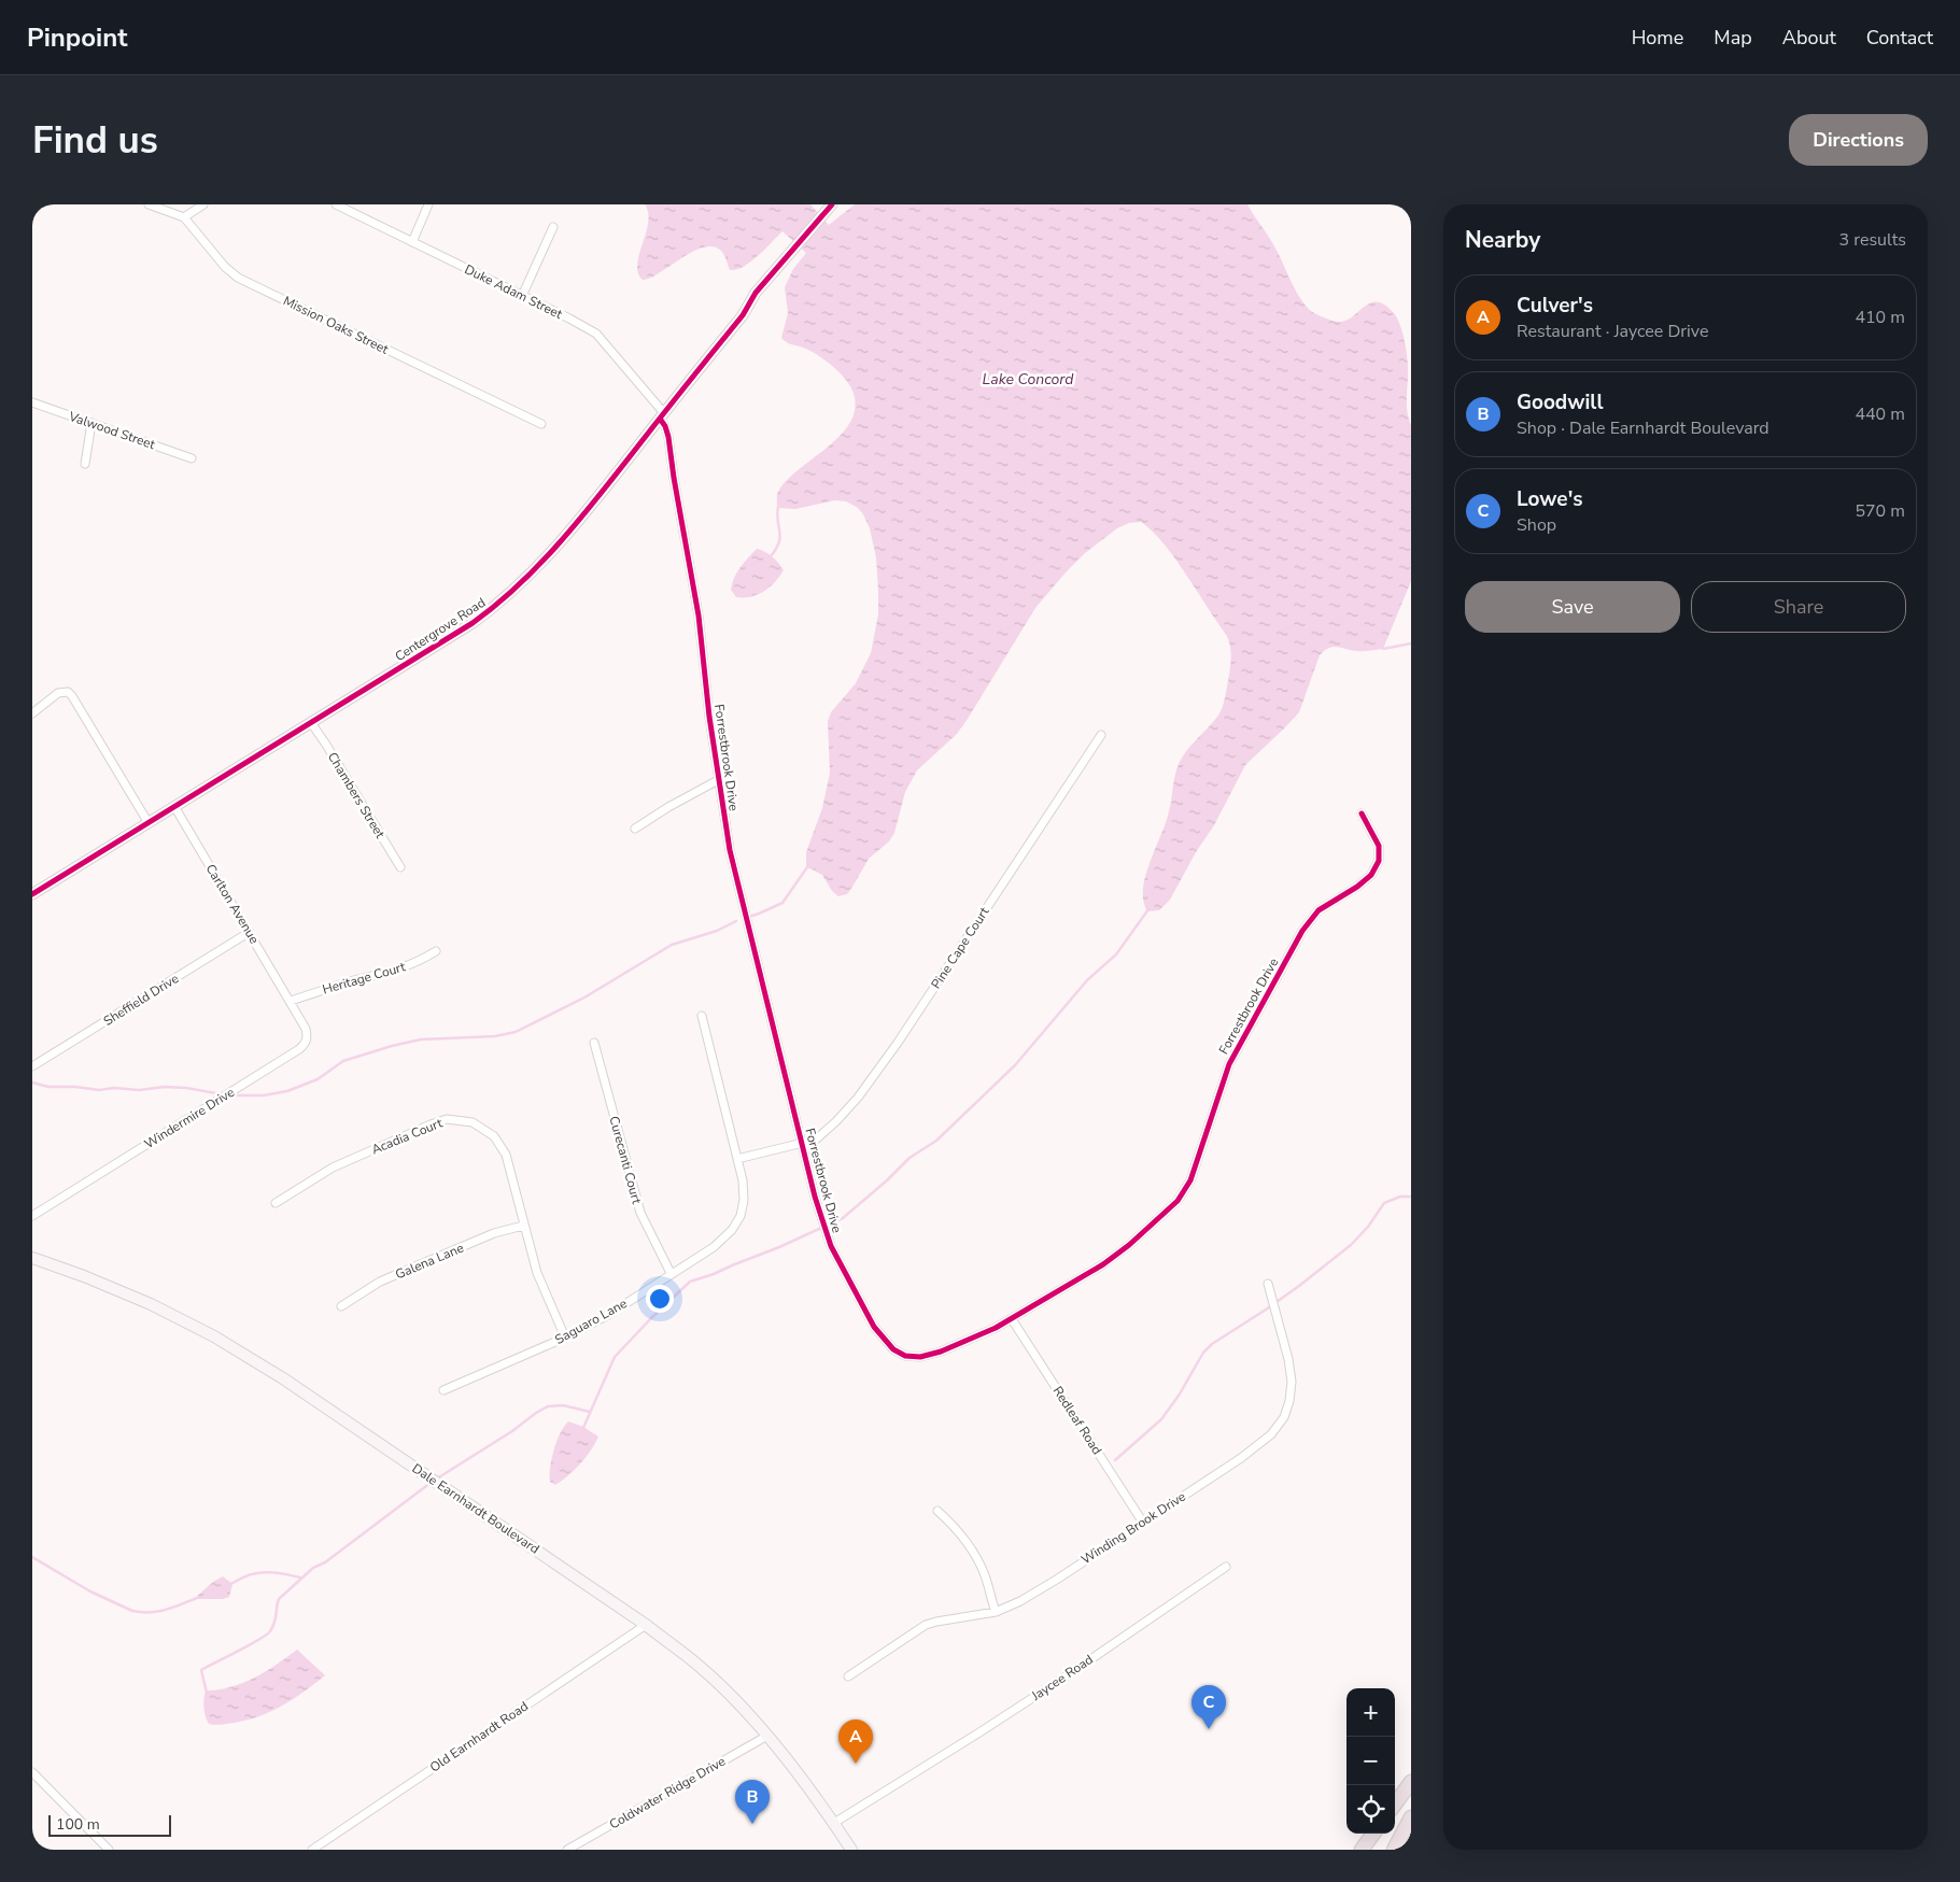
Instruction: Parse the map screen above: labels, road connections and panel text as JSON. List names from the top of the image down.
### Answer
{
  "streets": {
    "main road": ["Dale Earnhardt Boulevard"],
    "street": [
      "Duke Adam Street",
      "Mission Oaks Street",
      "Valwood Street",
      "Centergrove Road",
      "Forrestbrook Drive",
      "Chambers Street",
      "Carlton Avenue",
      "Pine Cape Court",
      "Heritage Court",
      "Sheffield Drive",
      "Windermire Drive",
      "Acadia Court",
      "Curecanti Court",
      "Galena Lane",
      "Saguaro Lane",
      "Redleaf Road",
      "Winding Brook Drive",
      "Jaycee Road",
      "Old Earnhardt Road",
      "Coldwater Ridge Drive"
    ]
  },
  "crossings": [
    ["Duke Adam Street", "Centergrove Road"],
    ["Duke Adam Street", "Forrestbrook Drive"],
    ["Centergrove Road", "Forrestbrook Drive"],
    ["Centergrove Road", "Chambers Street"],
    ["Centergrove Road", "Carlton Avenue"],
    ["Forrestbrook Drive", "Pine Cape Court"],
    ["Forrestbrook Drive", "Redleaf Road"],
    ["Carlton Avenue", "Heritage Court"],
    ["Carlton Avenue", "Sheffield Drive"],
    ["Carlton Avenue", "Windermire Drive"],
    ["Pine Cape Court", "Saguaro Lane"],
    ["Heritage Court", "Windermire Drive"],
    ["Acadia Court", "Galena Lane"],
    ["Acadia Court", "Saguaro Lane"],
    ["Curecanti Court", "Saguaro Lane"],
    ["Redleaf Road", "Winding Brook Drive"],
    ["Dale Earnhardt Boulevard", "Jaycee Road"],
    ["Dale Earnhardt Boulevard", "Old Earnhardt Road"],
    ["Dale Earnhardt Boulevard", "Coldwater Ridge Drive"]
  ],
  "water": ["Lake Concord"],
  "scale_bar": "100 m",
  "page": {
    "header": "Pinpoint",
    "nav": [
      "Home",
      "Map",
      "About",
      "Contact"
    ],
    "buttons": [
      "Directions",
      ["Save", "Share"]
    ],
    "title": "Find us",
    "heading": ["Nearby", "3 results"],
    "list": [
      {
        "mark": "A",
        "name": "Culver's",
        "note": "Restaurant · Jaycee Drive",
        "value": "410 m"
      },
      {
        "mark": "B",
        "name": "Goodwill",
        "note": "Shop · Dale Earnhardt Boulevard",
        "value": "440 m"
      },
      {
        "mark": "C",
        "name": "Lowe's",
        "note": "Shop",
        "value": "570 m"
      }
    ],
    "pins": ["C", "A", "B"],
    "map_buttons": ["+", "−"],
    "scale": "100 m"
  }
}
